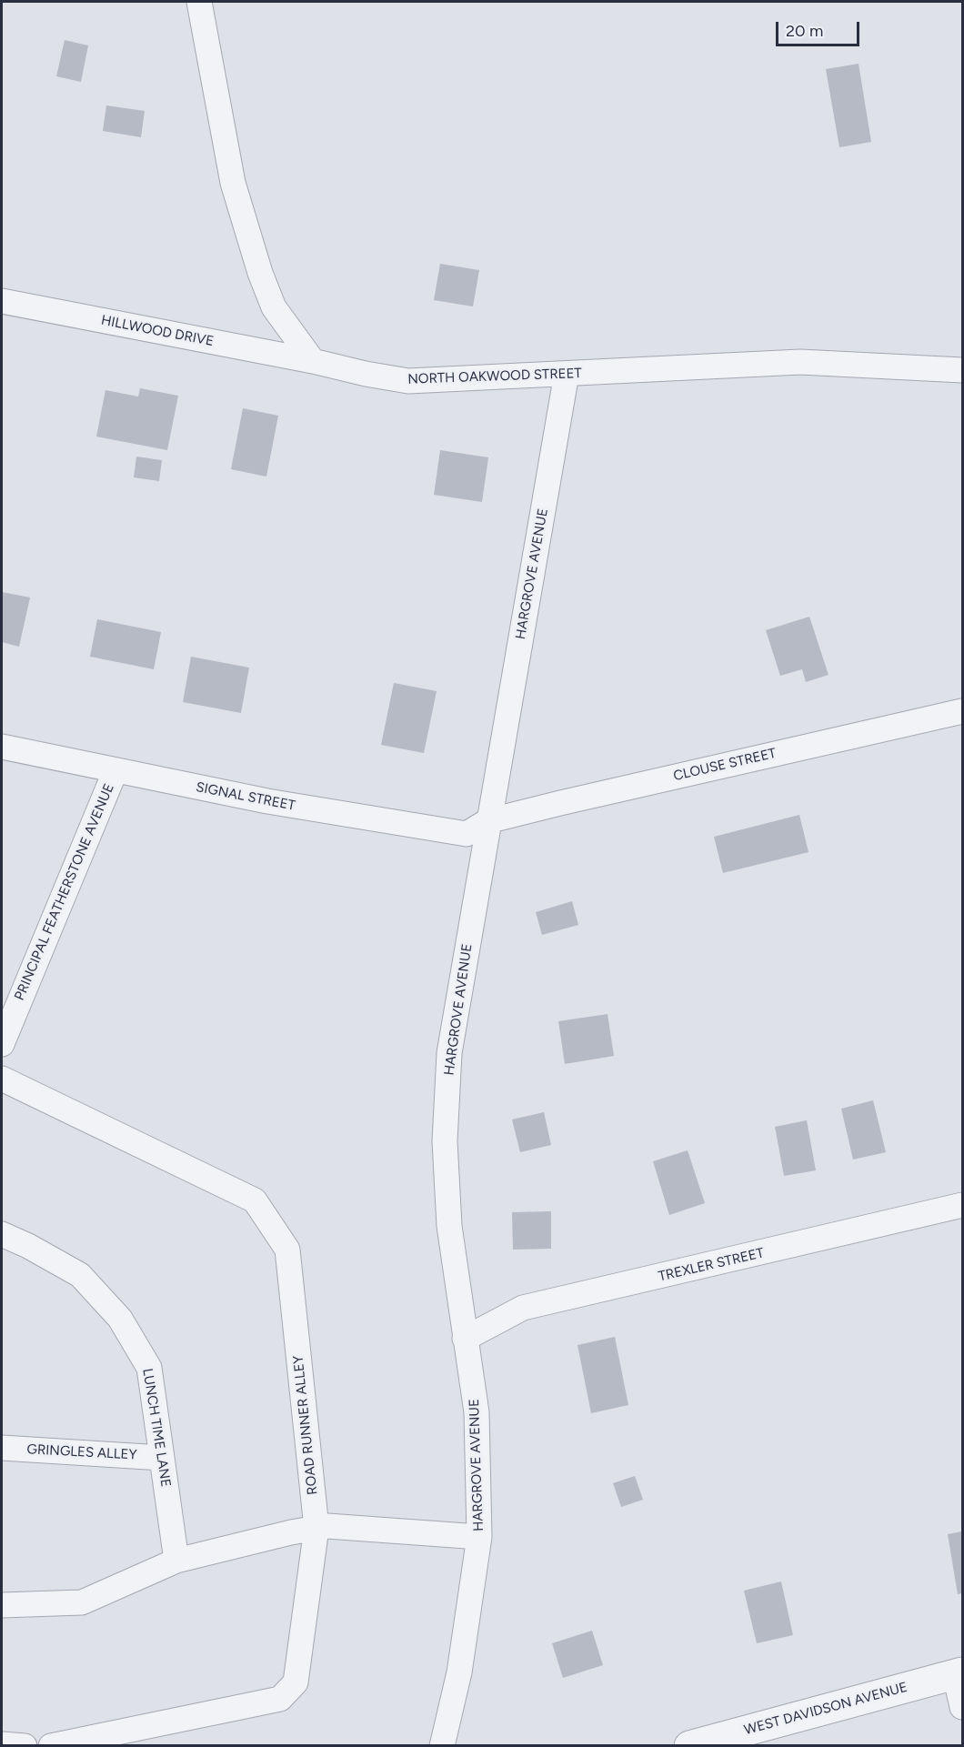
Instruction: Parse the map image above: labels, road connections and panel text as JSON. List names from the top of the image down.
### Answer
{
  "streets": {
    "street": [
      "HILLWOOD DRIVE",
      "NORTH OAKWOOD STREET",
      "HARGROVE AVENUE",
      "CLOUSE STREET",
      "SIGNAL STREET",
      "PRINCIPAL FEATHERSTONE AVENUE",
      "TREXLER STREET",
      "ROAD RUNNER ALLEY",
      "LUNCH TIME LANE",
      "GRINGLES ALLEY",
      "WEST DAVIDSON AVENUE"
    ]
  },
  "crossings": [
    ["HILLWOOD DRIVE", "NORTH OAKWOOD STREET"],
    ["NORTH OAKWOOD STREET", "HARGROVE AVENUE"],
    ["HARGROVE AVENUE", "CLOUSE STREET"],
    ["HARGROVE AVENUE", "SIGNAL STREET"],
    ["HARGROVE AVENUE", "TREXLER STREET"],
    ["CLOUSE STREET", "SIGNAL STREET"],
    ["SIGNAL STREET", "PRINCIPAL FEATHERSTONE AVENUE"],
    ["LUNCH TIME LANE", "GRINGLES ALLEY"]
  ],
  "scale_bar": "20 m"
}
